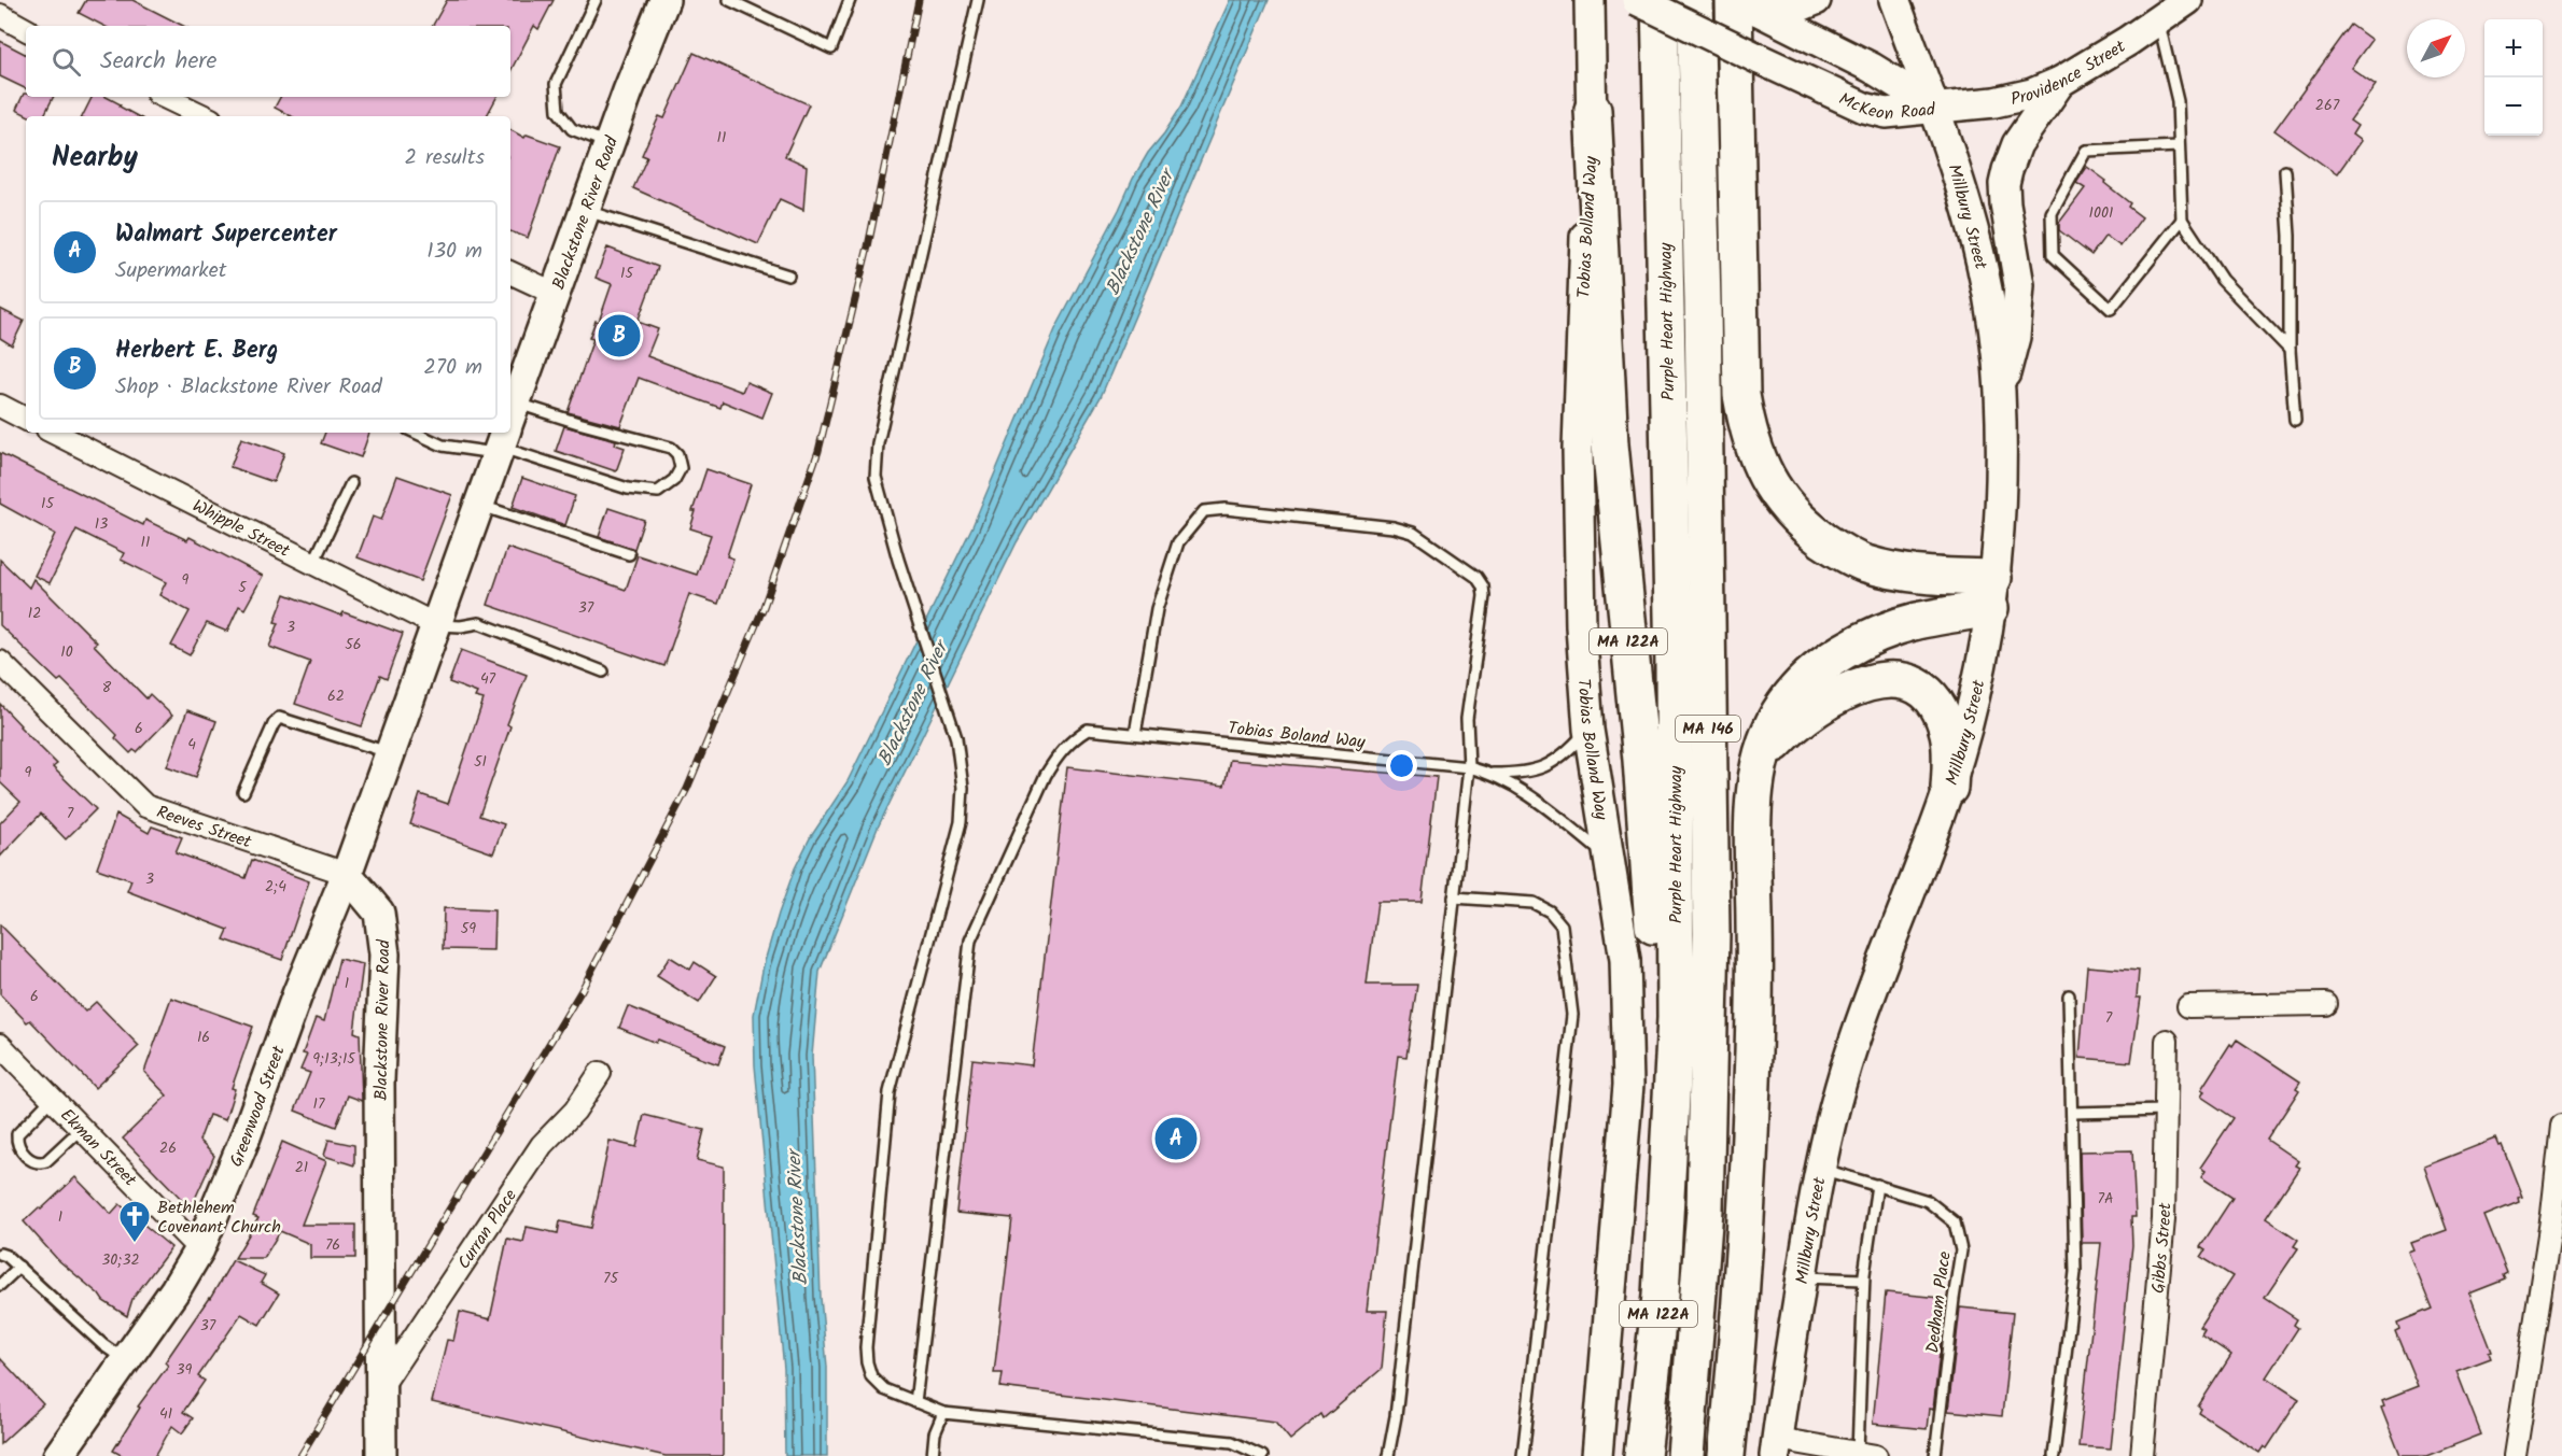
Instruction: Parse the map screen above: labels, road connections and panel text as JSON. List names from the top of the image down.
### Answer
{
  "streets": {
    "highway": ["Purple Heart Highway", "MA 122A", "MA 146"],
    "main road": [
      "Providence Street",
      "McKeon Road",
      "Blackstone River Road",
      "Millbury Street",
      "Tobias Bolland Way",
      "Greenwood Street"
    ],
    "street": [
      "Whipple Street",
      "Reeves Street",
      "Ekman Street",
      "Curran Place",
      "Gibbs Street"
    ],
    "lane": ["Tobias Boland Way", "Dedham Place"]
  },
  "crossings": [
    ["Providence Street", "McKeon Road"],
    ["Providence Street", "Millbury Street"],
    ["McKeon Road", "Millbury Street"],
    ["Blackstone River Road", "Whipple Street"],
    ["Blackstone River Road", "Reeves Street"],
    ["Blackstone River Road", "Greenwood Street"],
    ["Blackstone River Road", "Curran Place"],
    ["Millbury Street", "Dedham Place"],
    ["Tobias Bolland Way", "MA 122A"],
    ["Tobias Bolland Way", "Tobias Boland Way"],
    ["Purple Heart Highway", "MA 122A"],
    ["Reeves Street", "Greenwood Street"],
    ["Greenwood Street", "Ekman Street"]
  ],
  "water": ["Blackstone River"],
  "places": {
    "church": ["Bethlehem Covenant Church"]
  },
  "house_numbers": [
    "267",
    "11",
    "1001",
    "15",
    "15",
    "13",
    "11",
    "9",
    "5",
    "37",
    "12",
    "3",
    "56",
    "10",
    "47",
    "8",
    "62",
    "6",
    "4",
    "51",
    "9",
    "7",
    "3",
    "2;4",
    "59",
    "1",
    "6",
    "7",
    "16",
    "9;13;15",
    "17",
    "26",
    "21",
    "7A",
    "1",
    "76",
    "30;32",
    "75",
    "37",
    "39",
    "41"
  ],
  "north": "top right",
  "page": {
    "map_buttons": ["+", "−"],
    "search": "Search here",
    "heading": ["Nearby", "2 results"],
    "list": [
      {
        "mark": "A",
        "name": "Walmart Supercenter",
        "note": "Supermarket",
        "value": "130 m"
      },
      {
        "mark": "B",
        "name": "Herbert E. Berg",
        "note": "Shop · Blackstone River Road",
        "value": "270 m"
      }
    ],
    "pins": ["B", "A"]
  }
}
